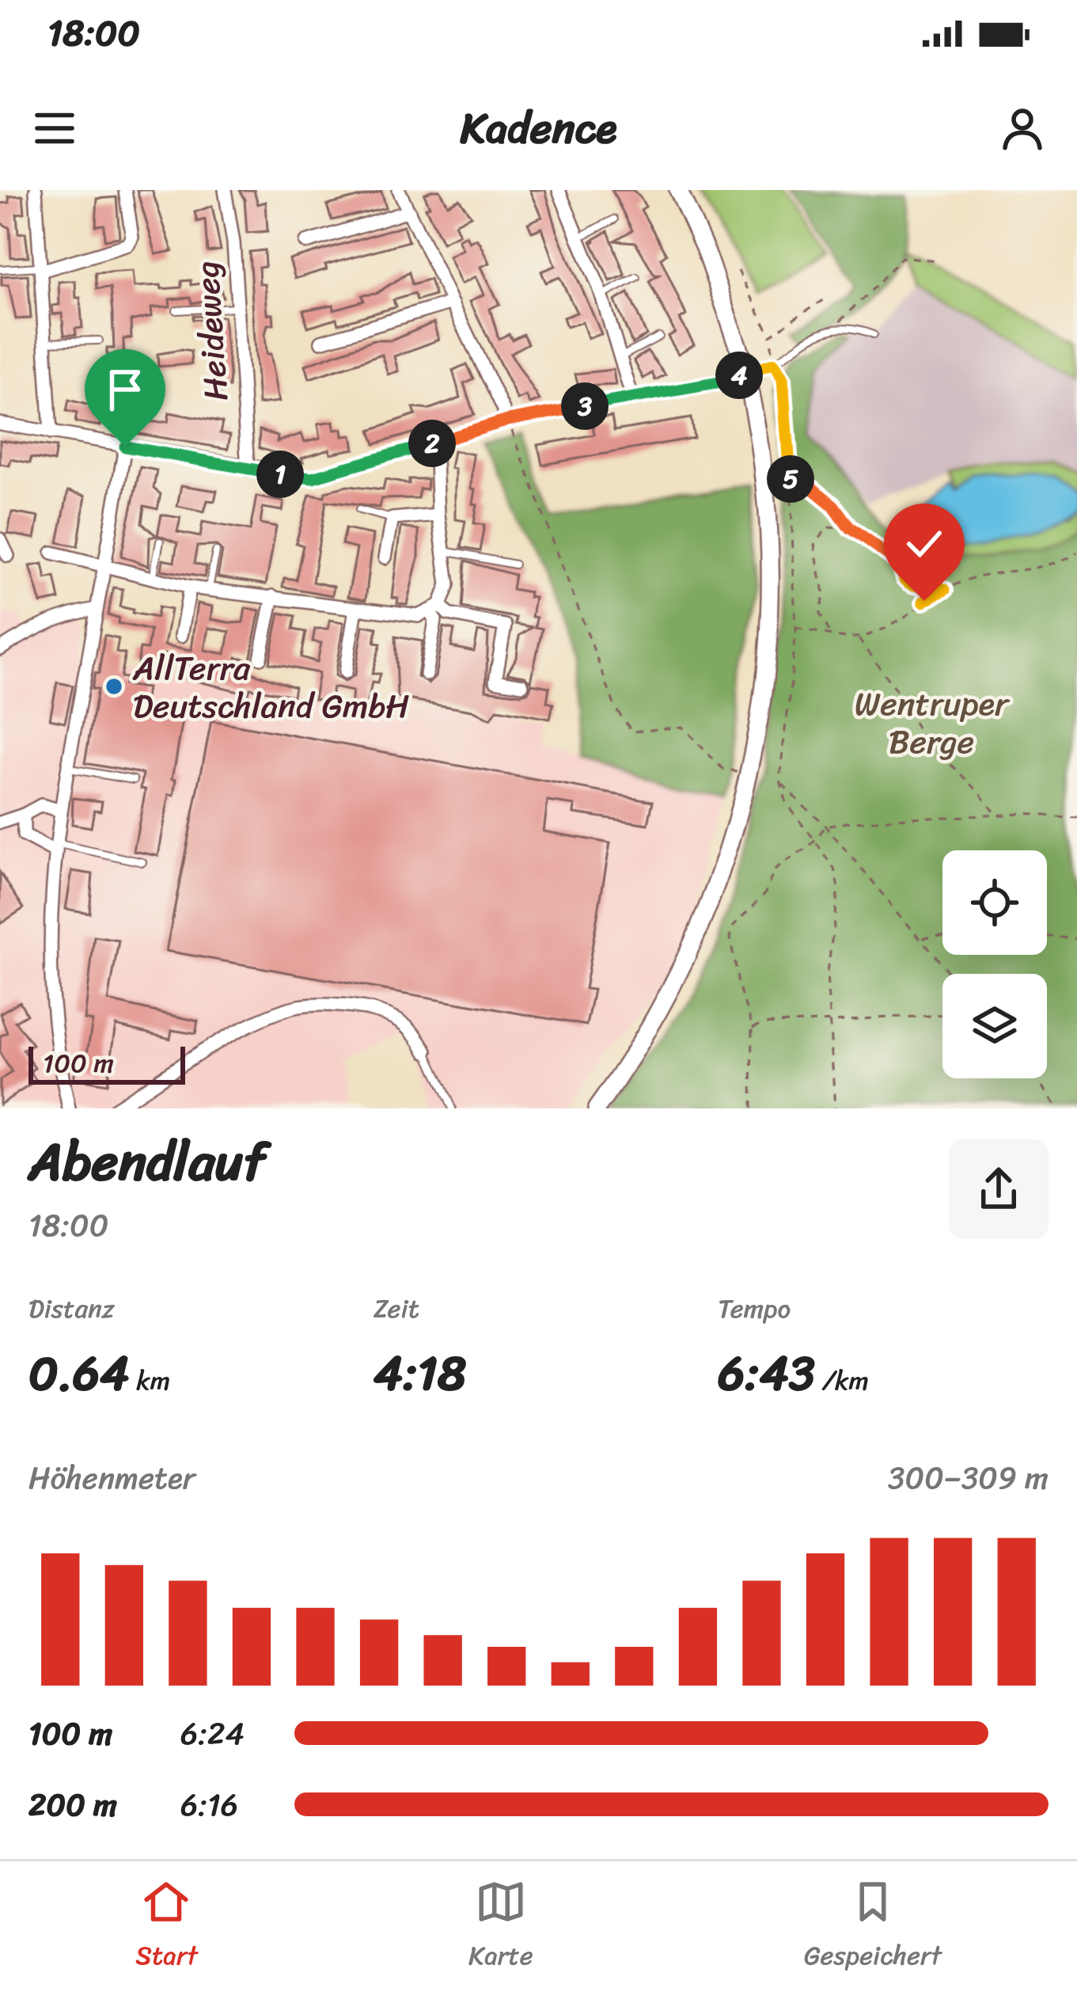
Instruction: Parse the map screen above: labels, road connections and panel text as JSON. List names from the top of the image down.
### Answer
{
  "streets": {
    "street": ["Heideweg"]
  },
  "parks": ["Wentruper Berge"],
  "places": ["AllTerra Deutschland GmbH"],
  "scale_bar": "100 m",
  "page": {
    "status": "18:00",
    "header": "Kadence",
    "pins": [
      "4",
      "3",
      "2",
      "1",
      "5"
    ],
    "scale": "100 m",
    "heading": ["Abendlauf", "18:00"],
    "stats": [
      ["Distanz", "0.64 km"],
      ["Zeit", "4:18"],
      ["Tempo", "6:43 /km"]
    ],
    "chart": ["Höhenmeter", "300–309 m"],
    "list": [
      {
        "name": "100 m",
        "note": "6:24"
      },
      {
        "name": "200 m",
        "note": "6:16"
      }
    ],
    "tabs": ["Start", "Karte", "Gespeichert"]
  }
}
